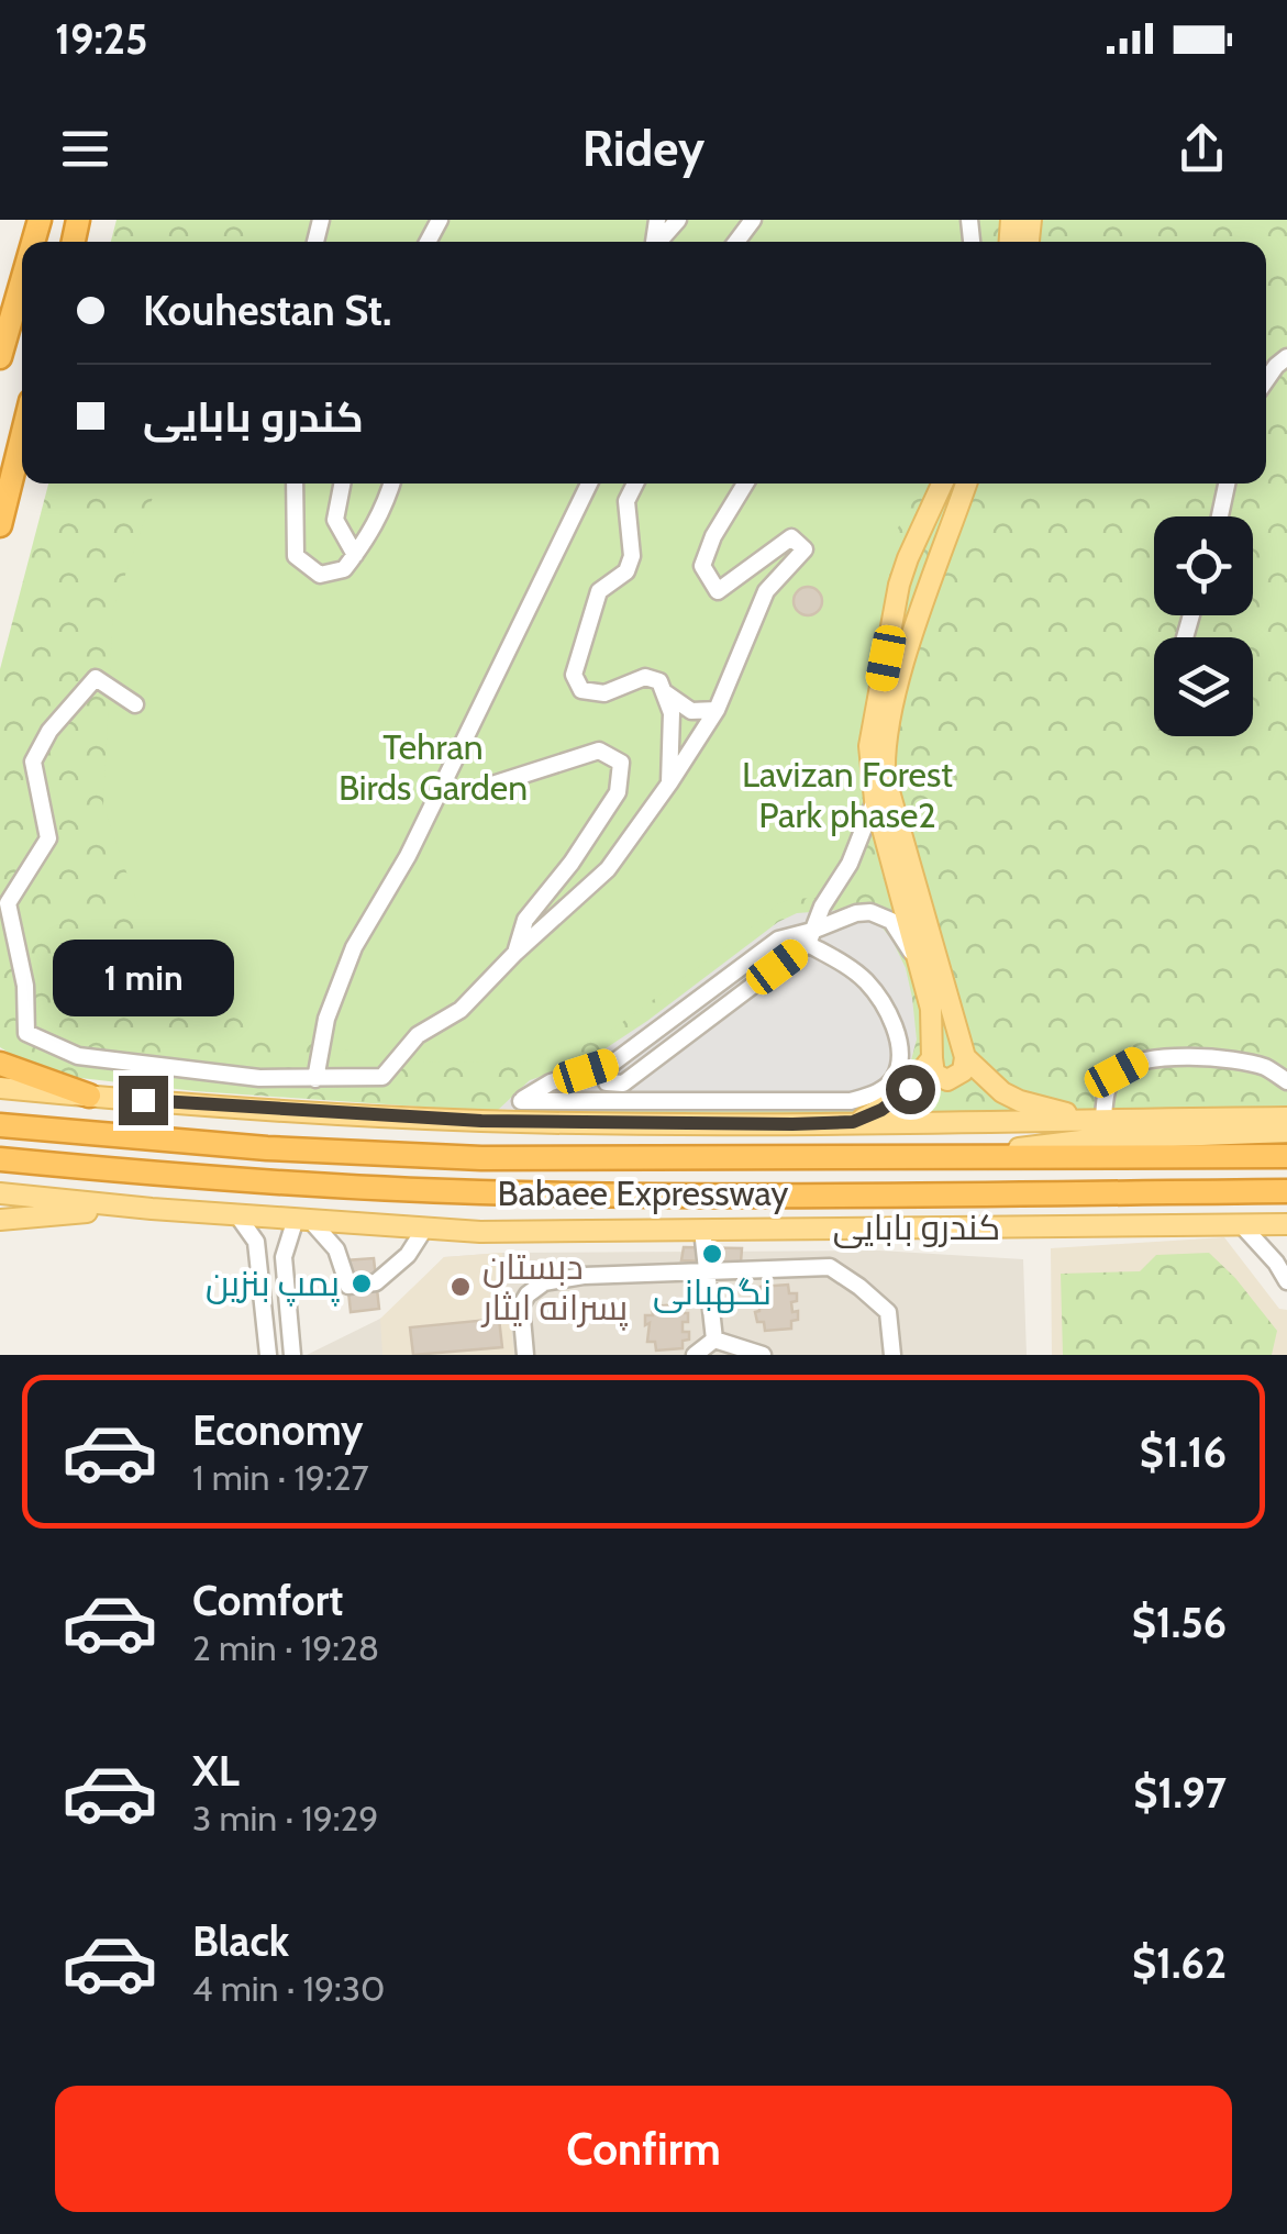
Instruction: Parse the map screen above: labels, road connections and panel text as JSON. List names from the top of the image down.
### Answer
{
  "streets": {
    "highway": ["Babaee Expressway"],
    "main road": ["کندرو بابایی"]
  },
  "parks": ["Tehran Birds Garden", "Lavizan Forest Park phase2"],
  "places": ["نگهبانی", "پمپ بنزین", "دبستان پسرانه ایثار"],
  "page": {
    "status": "19:25",
    "header": "Ridey",
    "banner": ["Kouhestan St.", "کندرو بابایی"],
    "bubble": "1 min",
    "list": [
      {
        "name": "Economy",
        "note": "1 min · 19:27",
        "value": "$1.16"
      },
      {
        "name": "Comfort",
        "note": "2 min · 19:28",
        "value": "$1.56"
      },
      {
        "name": "XL",
        "note": "3 min · 19:29",
        "value": "$1.97"
      },
      {
        "name": "Black",
        "note": "4 min · 19:30",
        "value": "$1.62"
      }
    ],
    "buttons": "Confirm"
  }
}
